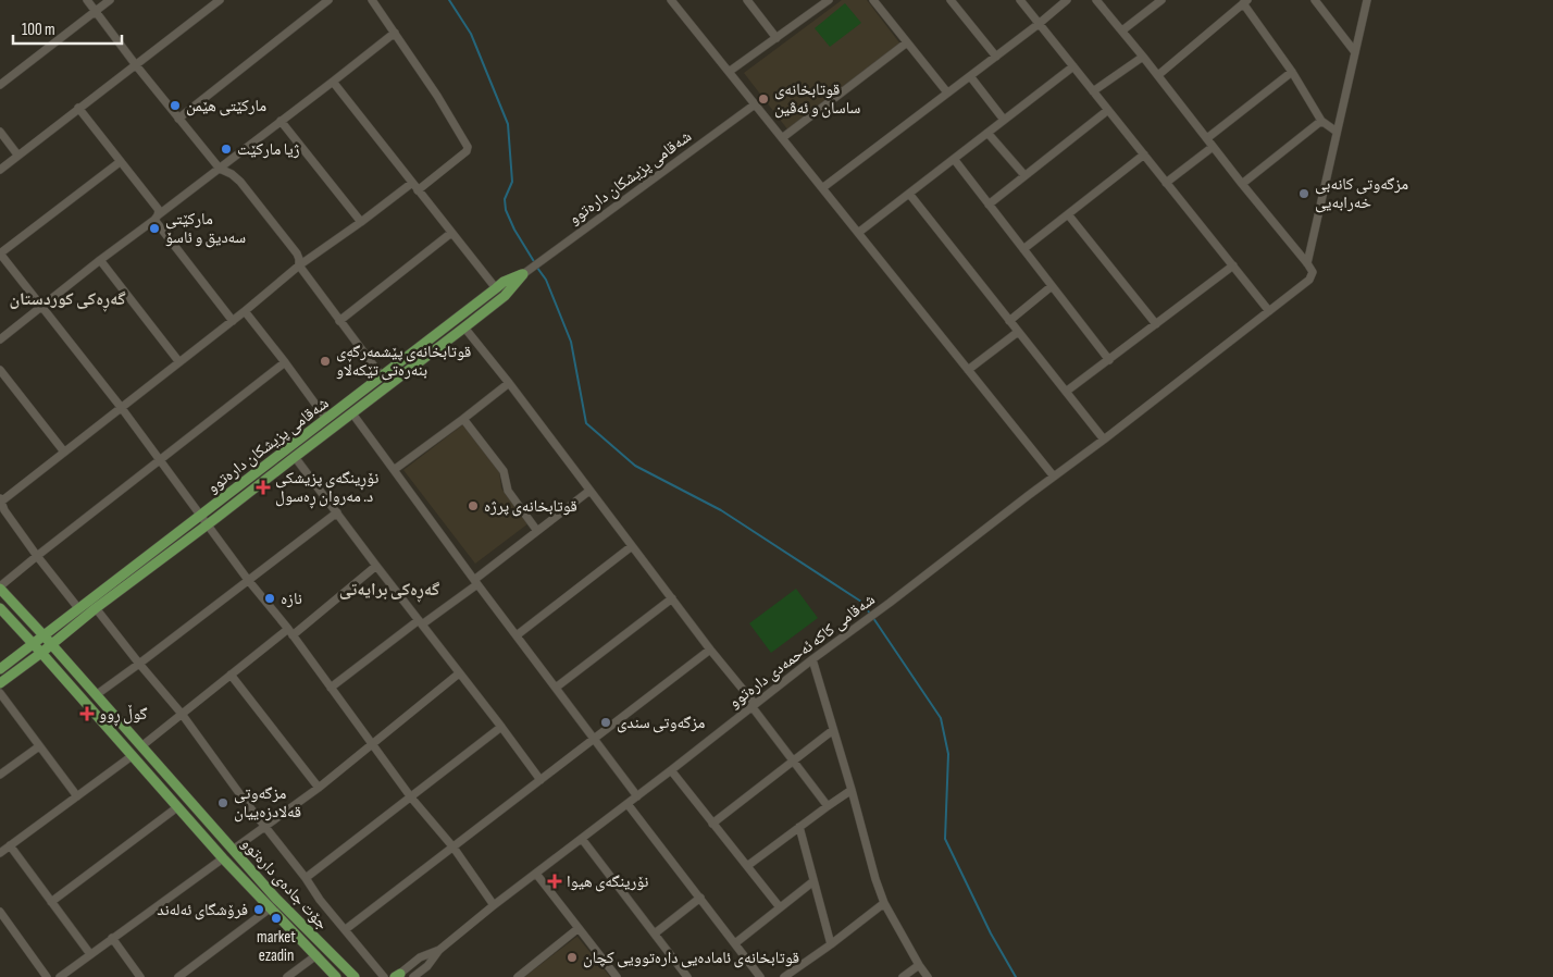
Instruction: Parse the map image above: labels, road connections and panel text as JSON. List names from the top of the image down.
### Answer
{
  "streets": {
    "main road": ["شەقامی پزیشکان دارەتوو", "جۆت جادەی دارەتوو"],
    "street": ["شەقامی کاکە ئەحمەدی دارەتوو"]
  },
  "crossings": [
    ["شەقامی پزیشکان دارەتوو", "جۆت جادەی دارەتوو"]
  ],
  "districts": ["گەڕەکی کوردستان", "گەڕەکی برایەتی"],
  "places": {
    "other": [
      "قوتابخانەی ساسان و ئەڤین",
      "مارکێتی هێمن",
      "ژیا مارکێت",
      "مزگەوتی کانەبی خەرابەیی",
      "مارکێتی سەدیق و ئاسۆ",
      "قوتابخانەی پێشمەرگەی بنەرەتی تێکەڵاو",
      "قوتابخانەی پرژە",
      "نازە",
      "مزگەوتی سندی",
      "مزگەوتی قەلادزەییان",
      "فرۆشگای ئەلەند",
      "market ezadin",
      "قوتابخانەی ئامادەیی دارەتوویی کچان"
    ],
    "health": ["نۆڕینگەی پزیشکی د. مەروان ڕەسول", "گوڵ ڕوو", "نۆرینگەی هیوا"]
  },
  "scale_bar": "100 m"
}
